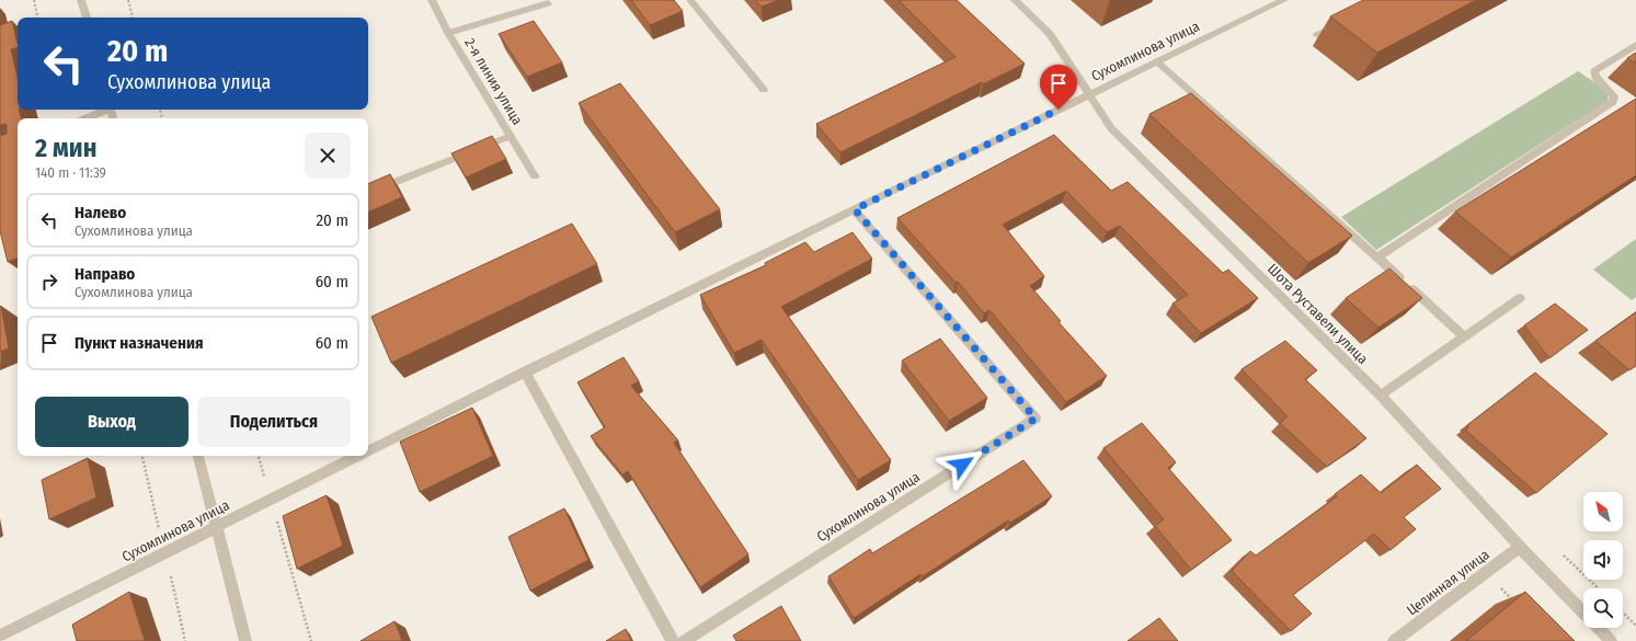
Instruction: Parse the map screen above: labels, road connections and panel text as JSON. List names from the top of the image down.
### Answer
{
  "streets": {
    "street": [
      "Сухомлинова улица",
      "2-я линия улица",
      "Шота Руставели улица",
      "Целинная улица"
    ]
  },
  "crossings": [
    ["Сухомлинова улица", "Шота Руставели улица"],
    ["Шота Руставели улица", "Целинная улица"]
  ],
  "north": "top left",
  "page": {
    "turn": ["20 m", "Сухомлинова улица"],
    "heading": ["2 мин", "140 m · 11:39"],
    "list": [
      {
        "name": "Налево",
        "note": "Сухомлинова улица",
        "value": "20 m"
      },
      {
        "name": "Направо",
        "note": "Сухомлинова улица",
        "value": "60 m"
      },
      {
        "name": "Пункт назначения",
        "value": "60 m"
      }
    ],
    "buttons": ["Выход", "Поделиться"]
  }
}
